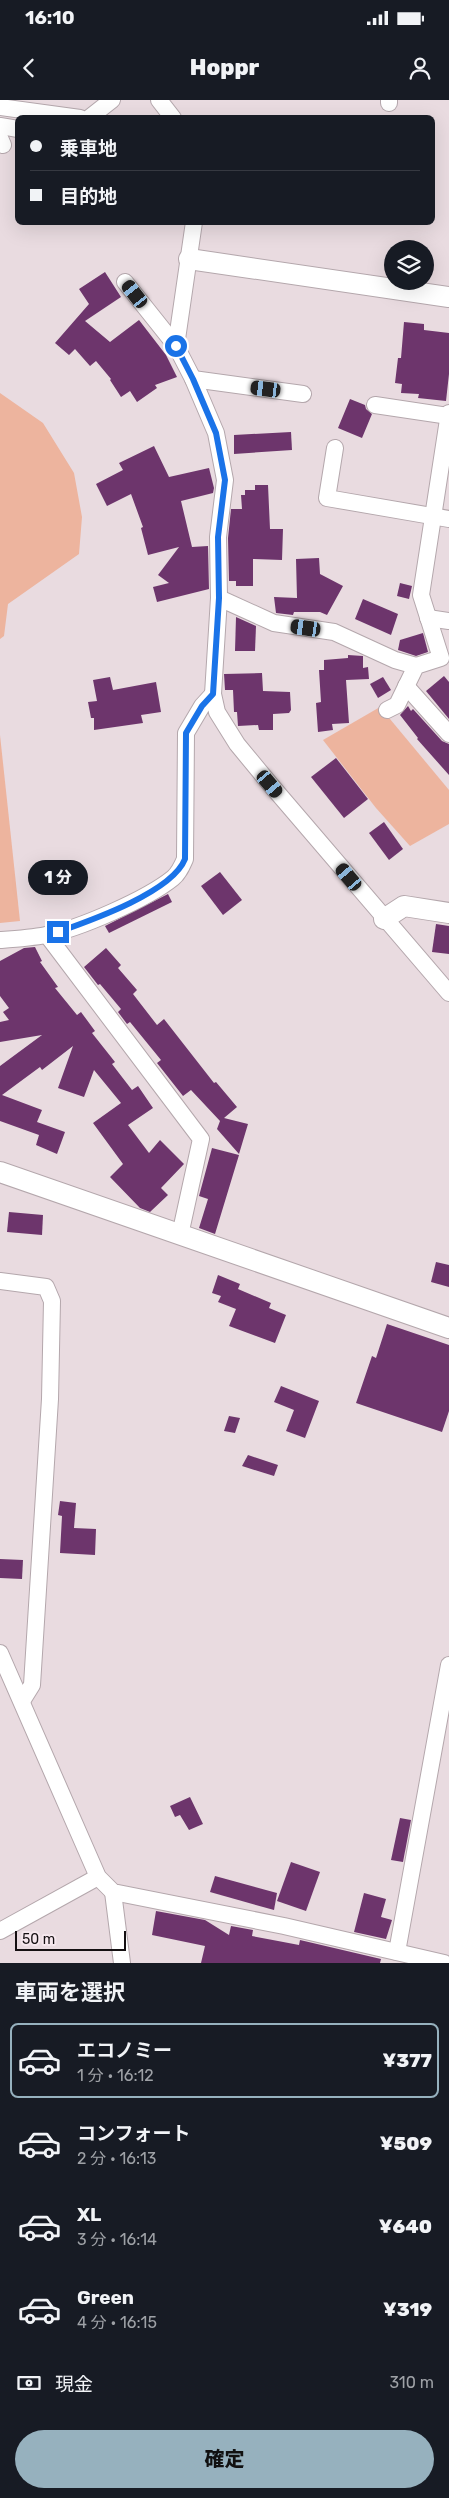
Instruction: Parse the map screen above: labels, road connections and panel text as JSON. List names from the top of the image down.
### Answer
{
  "scale_bar": "50 m",
  "page": {
    "status": "16:10",
    "header": "Hoppr",
    "banner": ["乗車地", "目的地"],
    "bubble": "1 分",
    "scale": "50 m",
    "heading": "車両を選択",
    "list": [
      {
        "name": "エコノミー",
        "note": "1 分 · 16:12",
        "value": "¥377"
      },
      {
        "name": "コンフォート",
        "note": "2 分 · 16:13",
        "value": "¥509"
      },
      {
        "name": "XL",
        "note": "3 分 · 16:14",
        "value": "¥640"
      },
      {
        "name": "Green",
        "note": "4 分 · 16:15",
        "value": "¥319"
      }
    ],
    "pay": ["現金", "310 m"],
    "buttons": "確定"
  }
}
